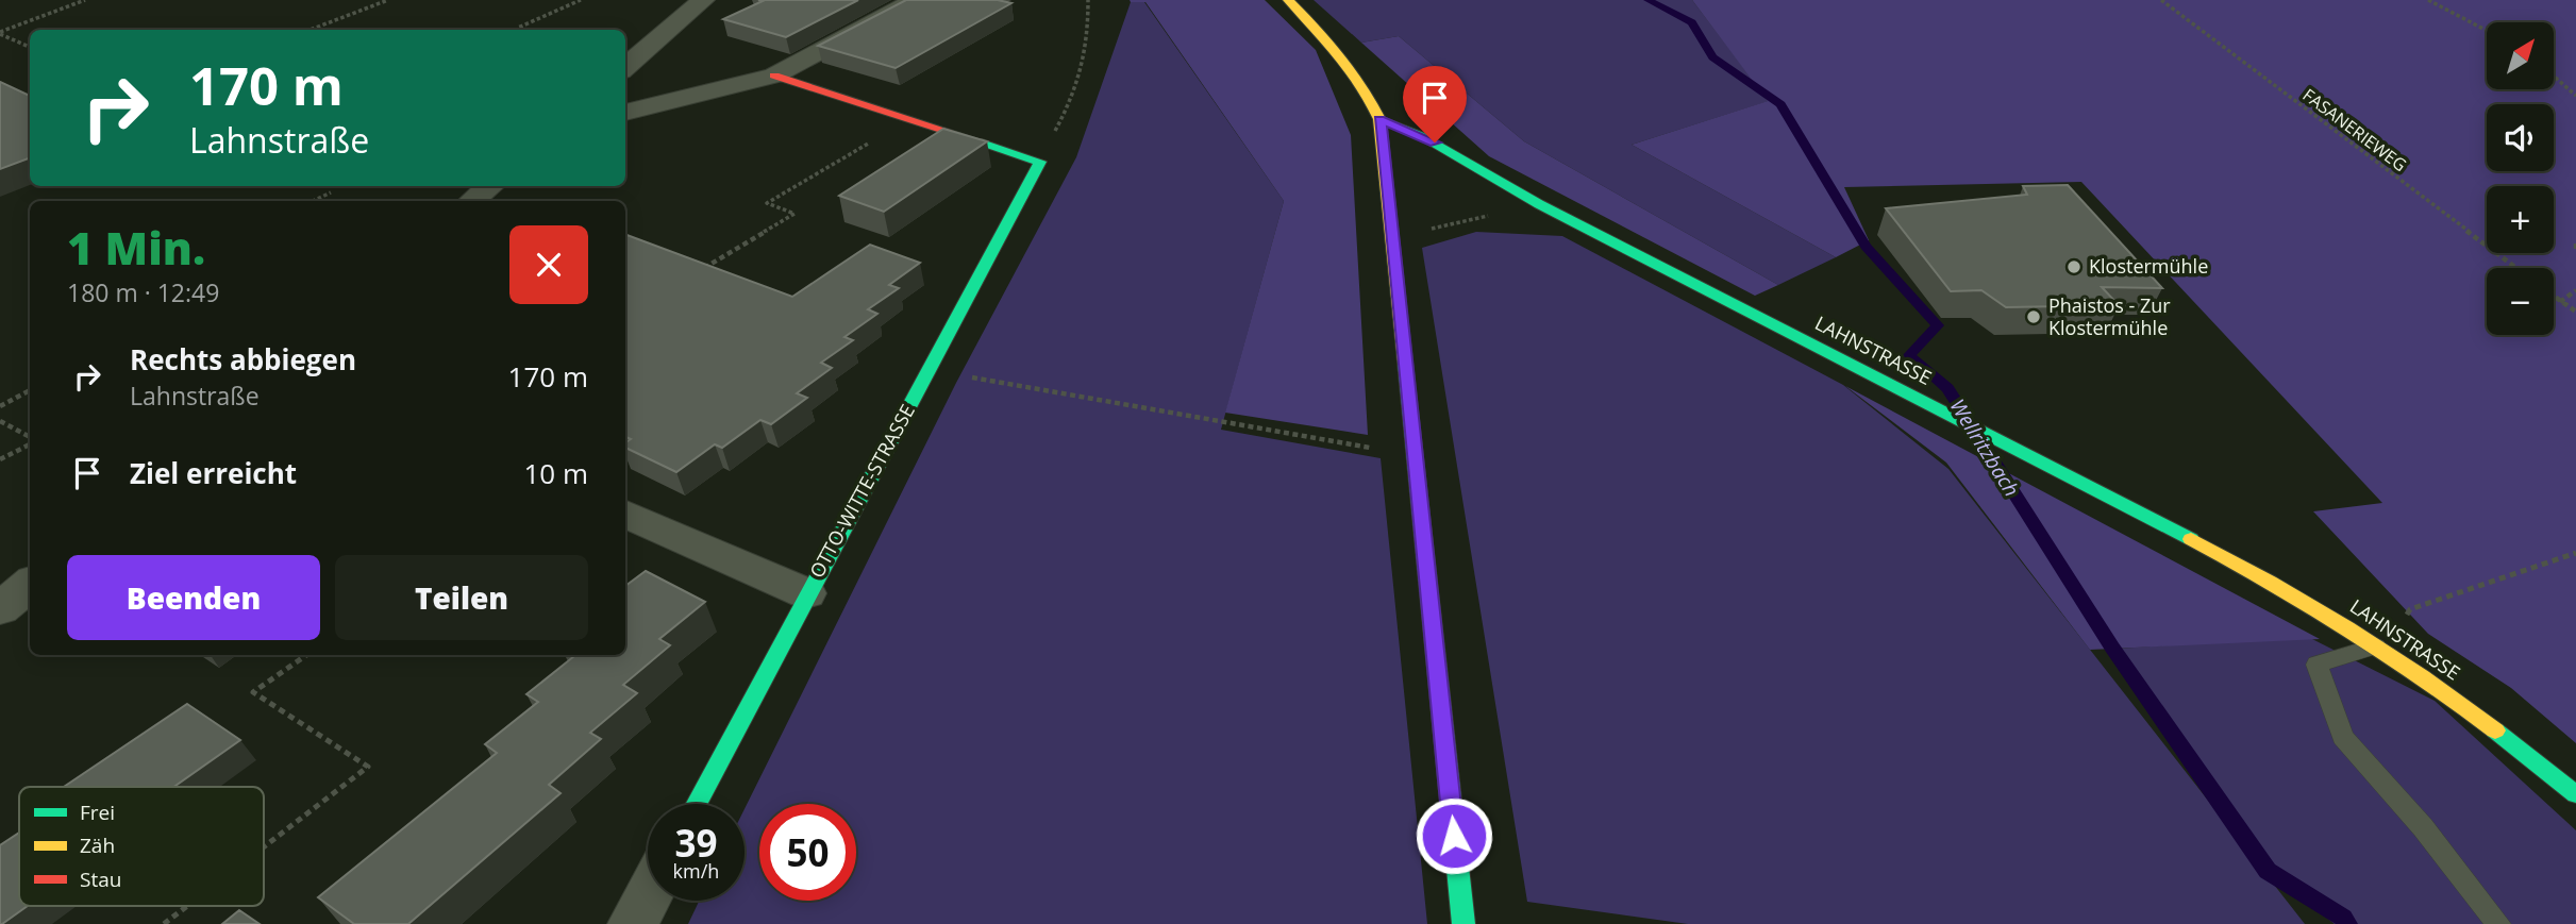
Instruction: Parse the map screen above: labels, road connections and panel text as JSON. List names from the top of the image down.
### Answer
{
  "streets": {
    "street": ["LAHNSTRASSE", "OTTO-WITTE-STRASSE"],
    "path": ["FASANERIEWEG"]
  },
  "water": ["Wellritzbach"],
  "places": ["Klostermühle", "Phaistos - Zur Klostermühle"],
  "legend": ["Frei", "Zäh", "Stau"],
  "north": "top right",
  "page": {
    "map_buttons": ["+", "−"],
    "turn": ["170 m", "Lahnstraße"],
    "heading": ["1 Min.", "180 m · 12:49"],
    "list": [
      {
        "name": "Rechts abbiegen",
        "note": "Lahnstraße",
        "value": "170 m"
      },
      {
        "name": "Ziel erreicht",
        "value": "10 m"
      }
    ],
    "buttons": ["Beenden", "Teilen"],
    "speed": "39 km/h",
    "limit": "50"
  }
}
